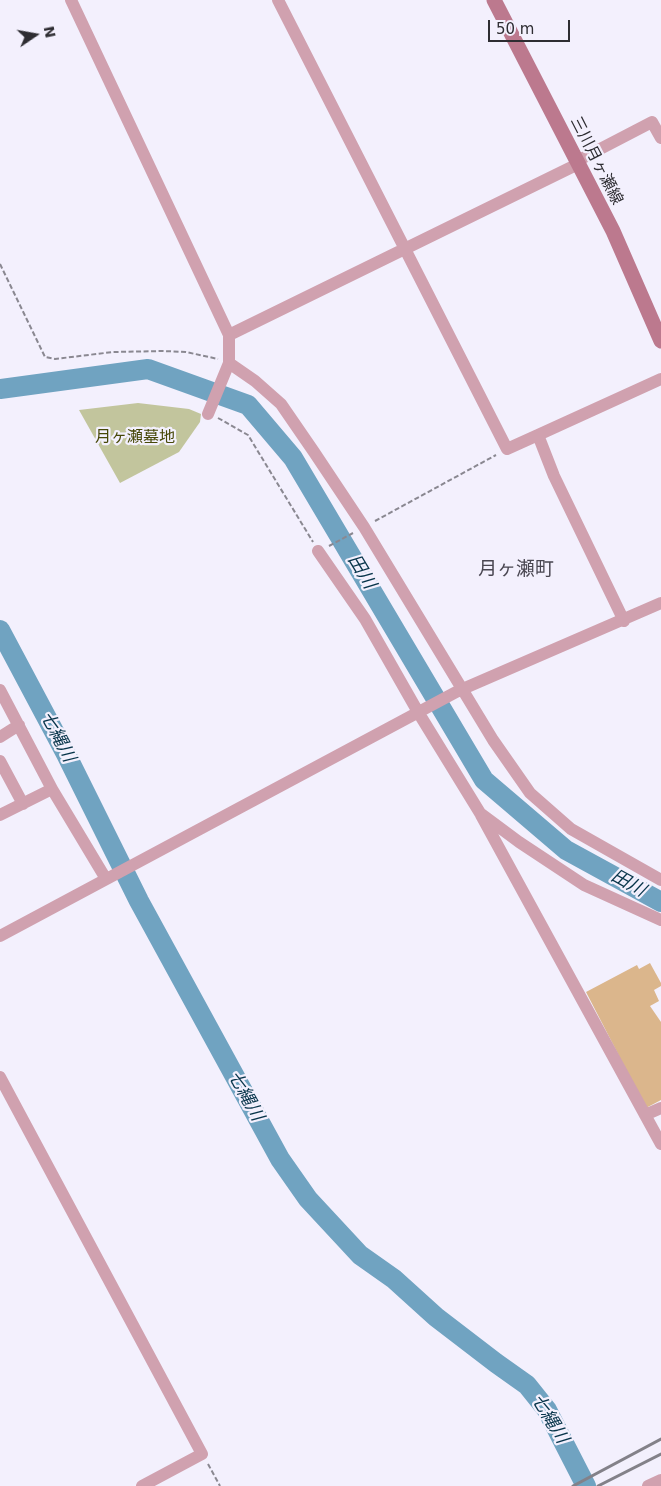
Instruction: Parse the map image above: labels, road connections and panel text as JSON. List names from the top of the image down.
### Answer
{
  "streets": {
    "main road": ["三川月ヶ瀬線"]
  },
  "districts": ["月ヶ瀬町"],
  "water": ["田川", "七縄川"],
  "parks": ["月ヶ瀬墓地"],
  "scale_bar": "50 m",
  "north": "right"
}
